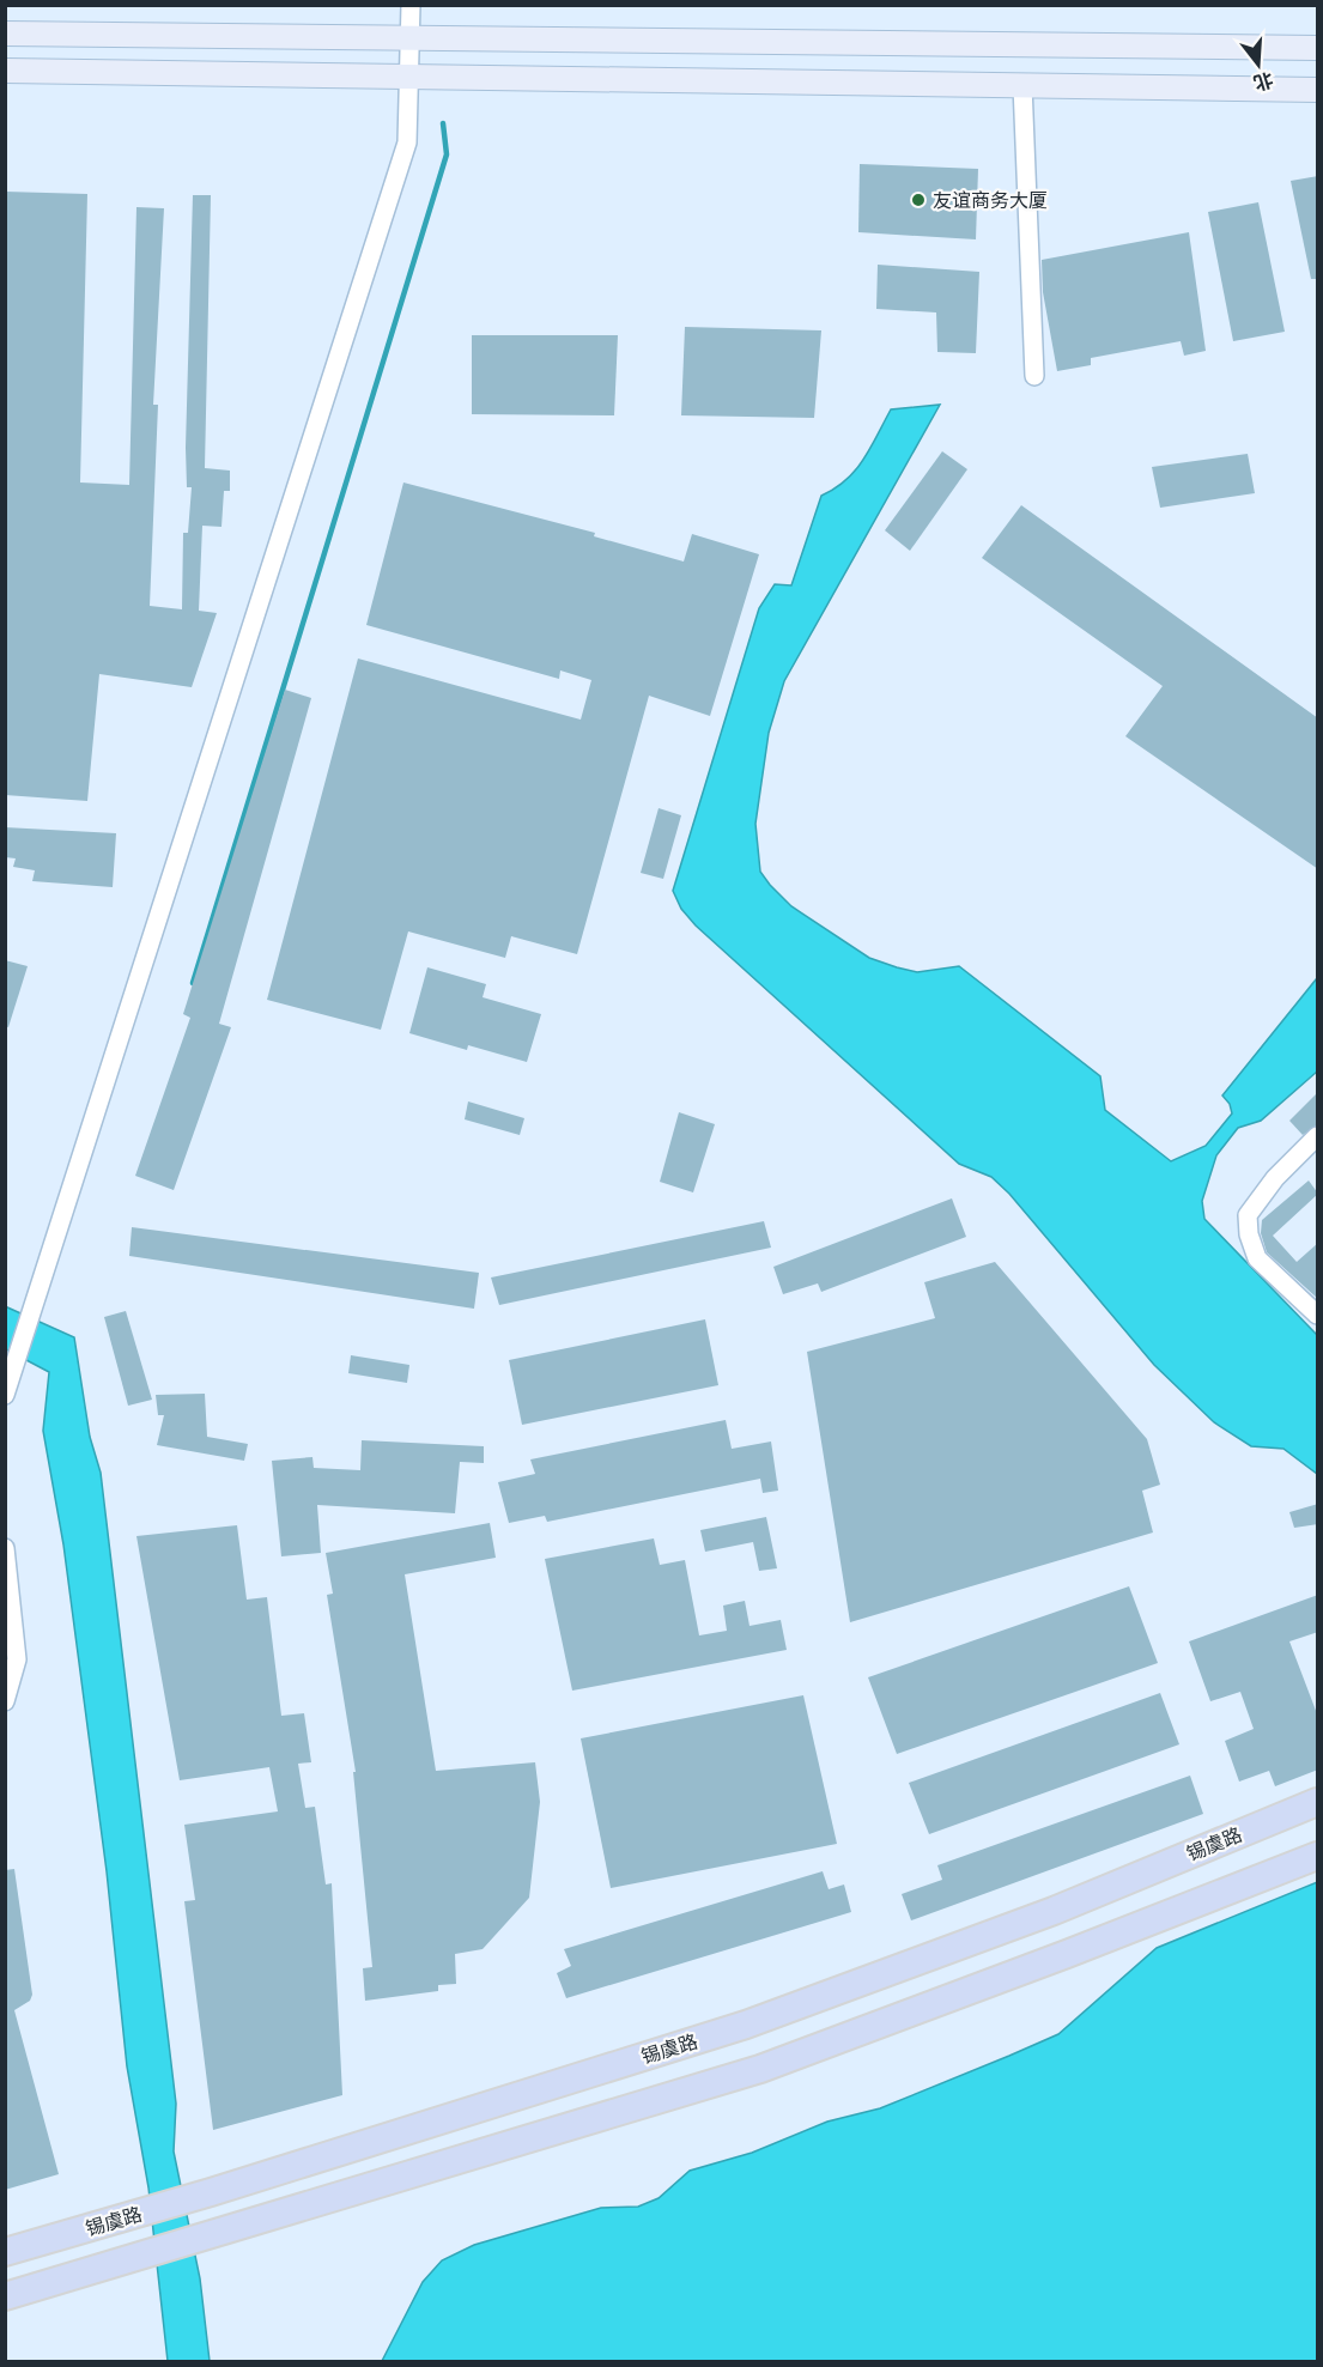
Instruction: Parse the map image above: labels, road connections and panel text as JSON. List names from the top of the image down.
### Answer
{
  "streets": {
    "main road": ["锡虞路"]
  },
  "places": ["友谊商务大厦"],
  "north": "bottom"
}
